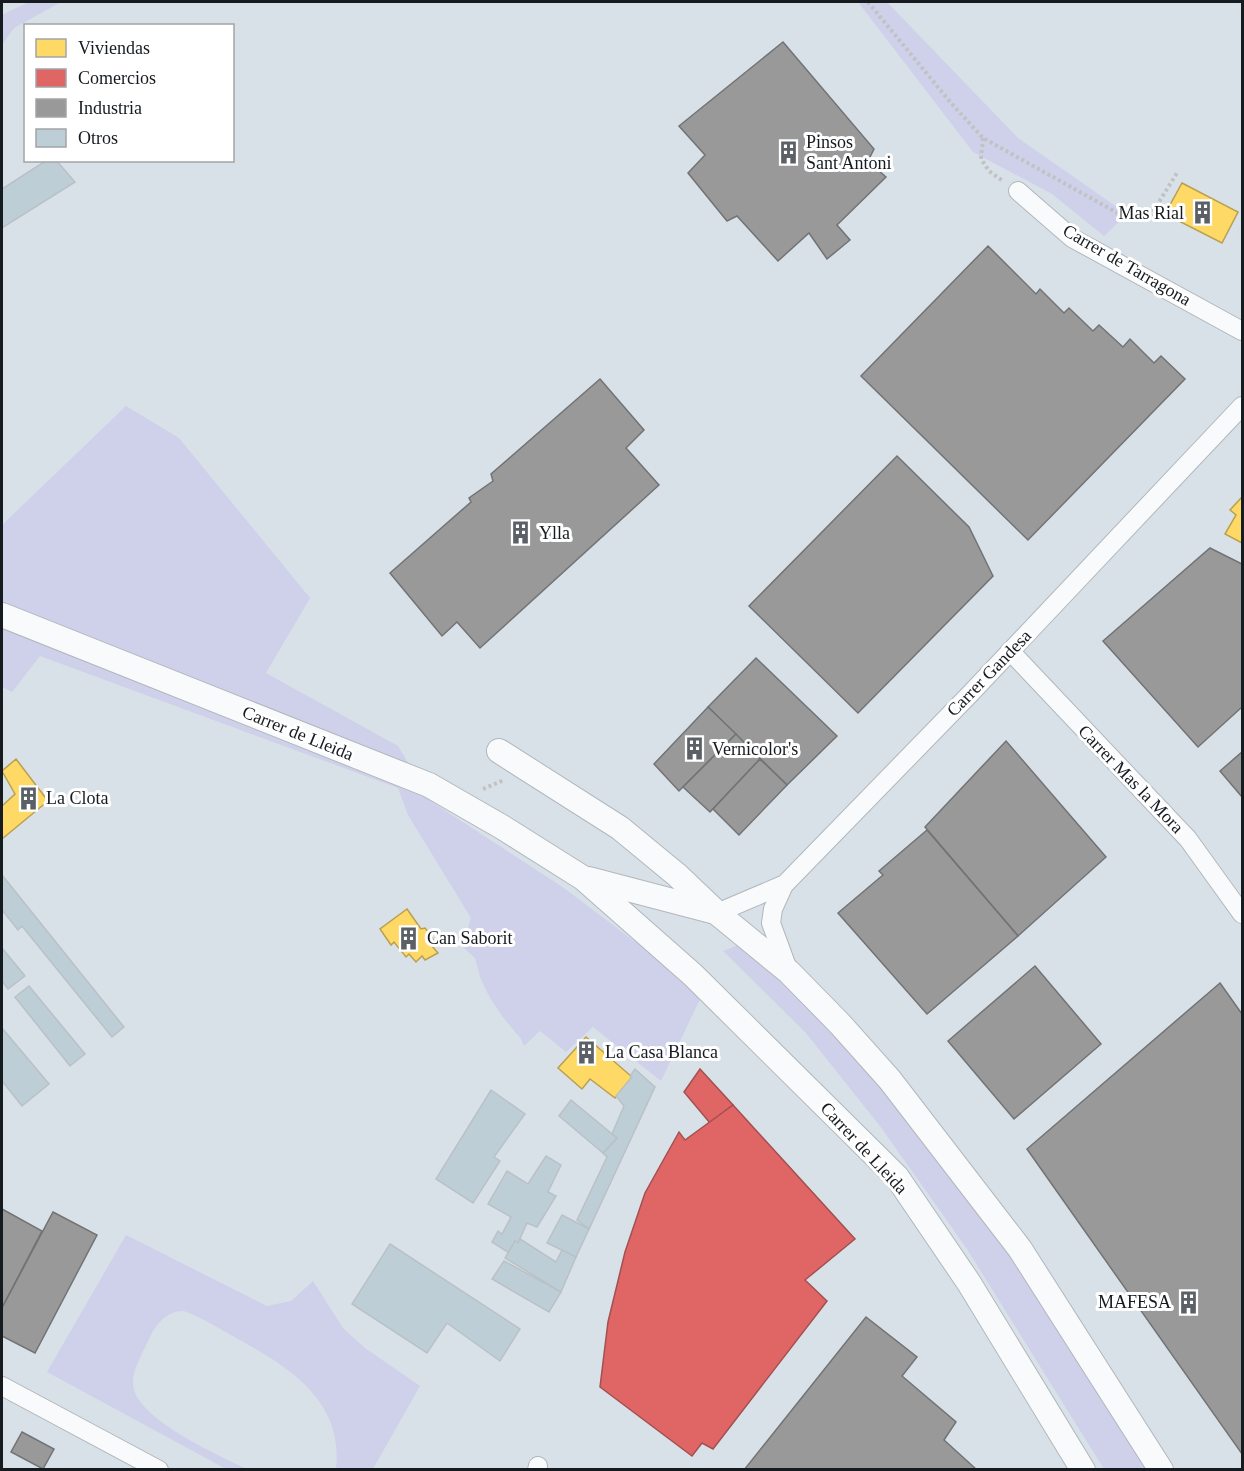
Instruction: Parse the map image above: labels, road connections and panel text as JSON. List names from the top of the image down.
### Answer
{
  "streets": {
    "street": [
      "Carrer de Tarragona",
      "Carrer Gandesa",
      "Carrer de Lleida",
      "Carrer Mas la Mora"
    ]
  },
  "crossings": [
    ["Carrer Gandesa", "Carrer de Lleida"],
    ["Carrer Gandesa", "Carrer Mas la Mora"]
  ],
  "places": {
    "building": [
      "Pinsos Sant Antoni",
      "Mas Rial",
      "Ylla",
      "Vernicolor's",
      "La Clota",
      "Can Saborit",
      "La Casa Blanca",
      "MAFESA"
    ]
  },
  "legend": [
    "Viviendas",
    "Comercios",
    "Industria",
    "Otros"
  ]
}
